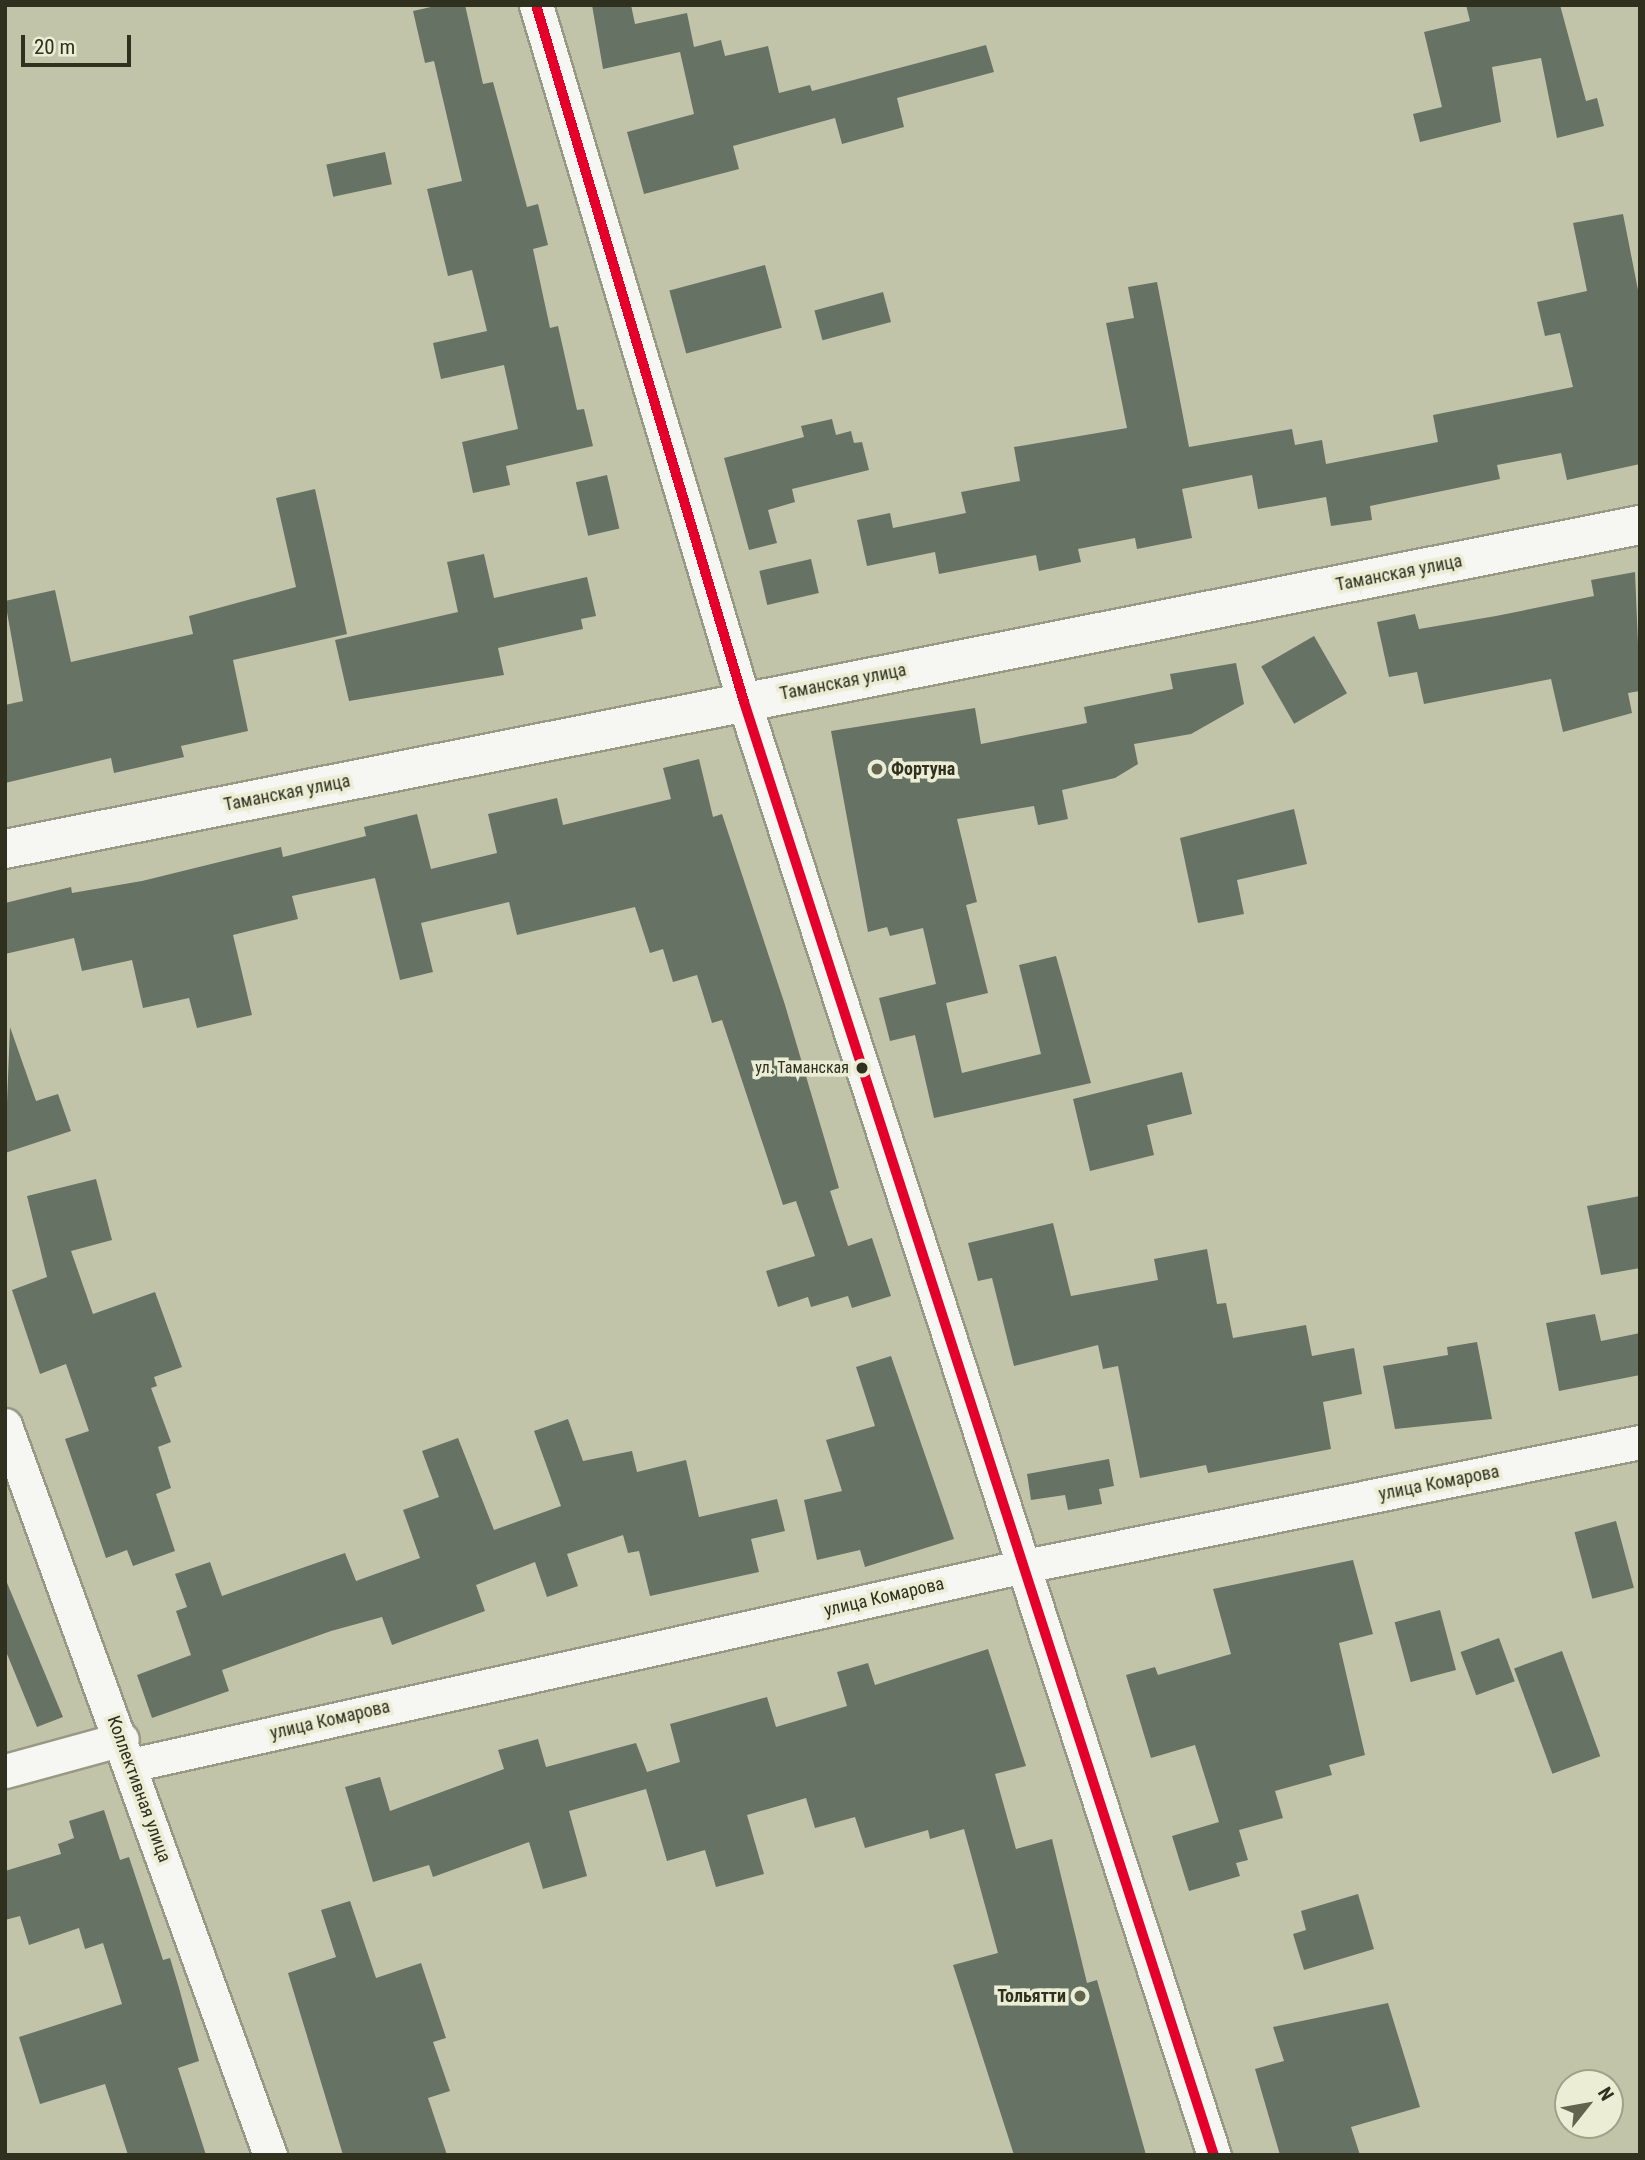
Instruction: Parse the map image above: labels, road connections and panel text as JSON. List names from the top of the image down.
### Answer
{
  "streets": {
    "street": ["Таманская улица", "улица Комарова", "Коллективная улица"]
  },
  "crossings": [
    ["улица Комарова", "Коллективная улица"]
  ],
  "places": ["Фортуна", "ул. Таманская", "Тольятти"],
  "scale_bar": "20 m",
  "north": "top right"
}
